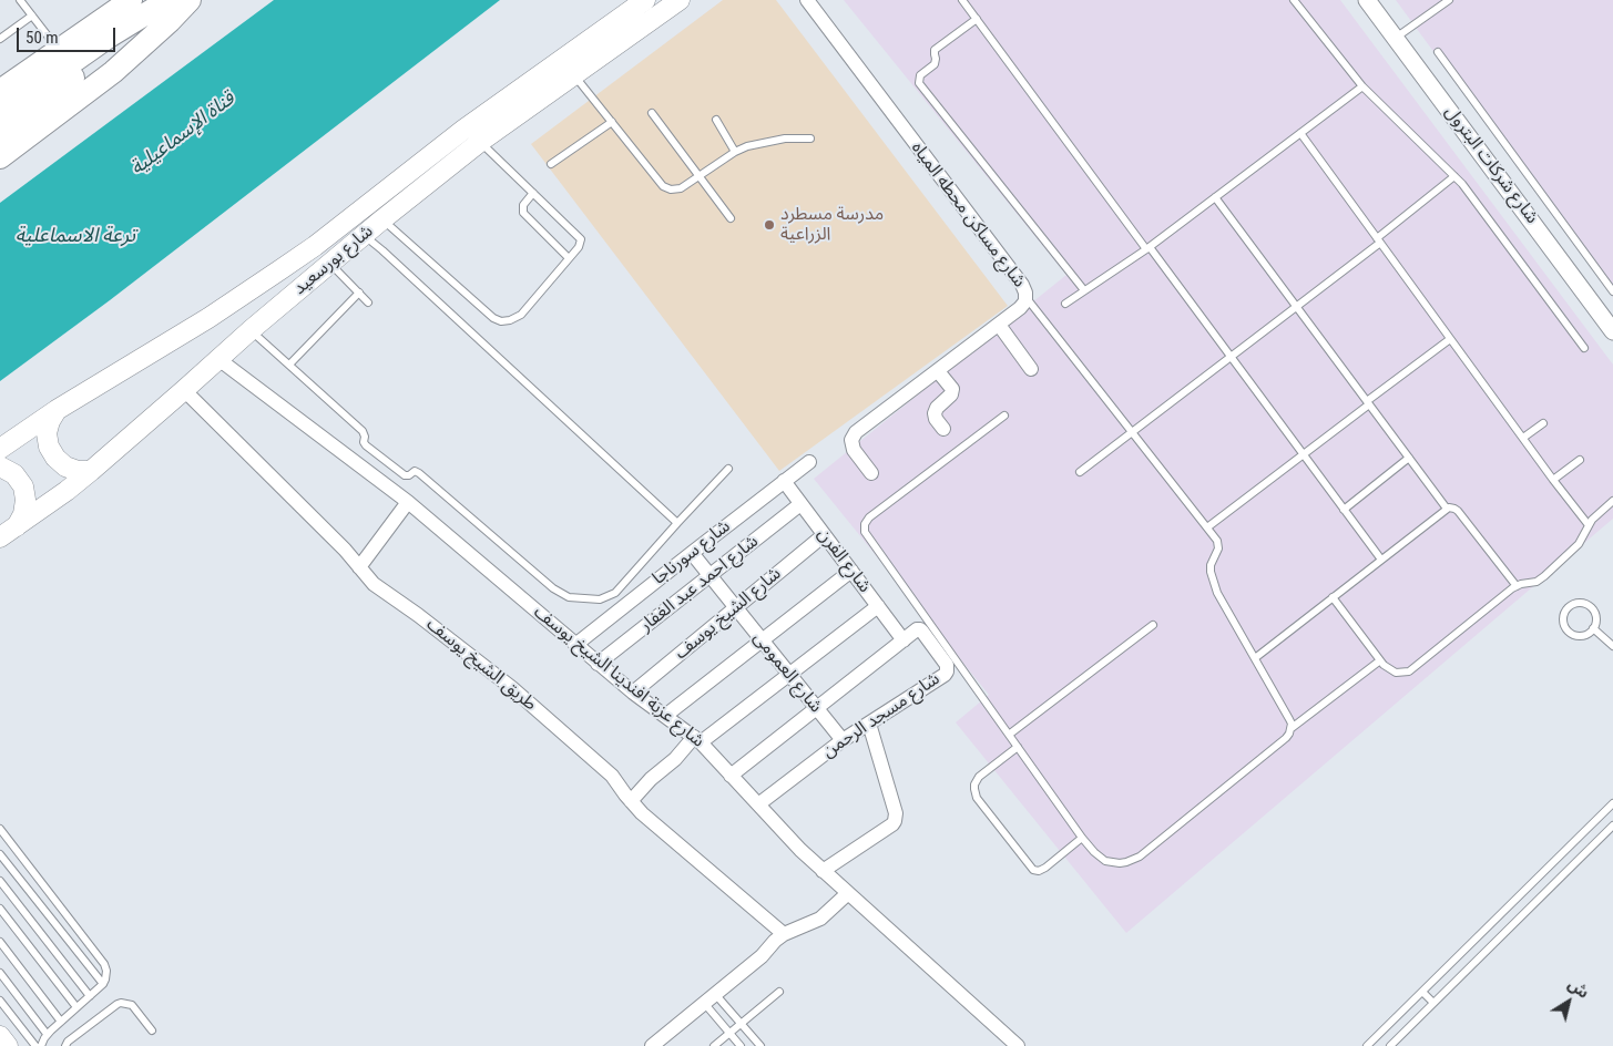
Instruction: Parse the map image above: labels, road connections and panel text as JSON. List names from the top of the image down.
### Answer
{
  "streets": {
    "main road": ["شارع بورسعيد"],
    "street": [
      "شارع شركات البترول",
      "شارع مساكن محطه المياه",
      "شارع سورناجا",
      "شارع الفرن",
      "شارع احمد عبد الغفار",
      "شارع الشيخ يوسف",
      "طريق الشيخ يوسف",
      "شارع العمومى",
      "شارع عزبة افندينا الشيخ يوسف",
      "شارع مسجد الرحمن"
    ]
  },
  "crossings": [
    ["شارع بورسعيد", "طريق الشيخ يوسف"],
    ["شارع بورسعيد", "شارع عزبة افندينا الشيخ يوسف"],
    ["شارع سورناجا", "شارع الفرن"],
    ["شارع سورناجا", "شارع العمومى"],
    ["شارع سورناجا", "شارع عزبة افندينا الشيخ يوسف"],
    ["شارع الفرن", "شارع احمد عبد الغفار"],
    ["شارع الفرن", "شارع الشيخ يوسف"],
    ["شارع الفرن", "شارع مسجد الرحمن"],
    ["شارع احمد عبد الغفار", "شارع العمومى"],
    ["شارع احمد عبد الغفار", "شارع عزبة افندينا الشيخ يوسف"],
    ["شارع الشيخ يوسف", "شارع العمومى"],
    ["شارع الشيخ يوسف", "شارع عزبة افندينا الشيخ يوسف"],
    ["شارع العمومى", "شارع مسجد الرحمن"],
    ["شارع عزبة افندينا الشيخ يوسف", "شارع مسجد الرحمن"]
  ],
  "water": ["قناة الإسماعيلية", "ترعة الاسماعلية"],
  "places": ["مدرسة مسطرد الزراعية"],
  "scale_bar": "50 m",
  "north": "top right"
}
